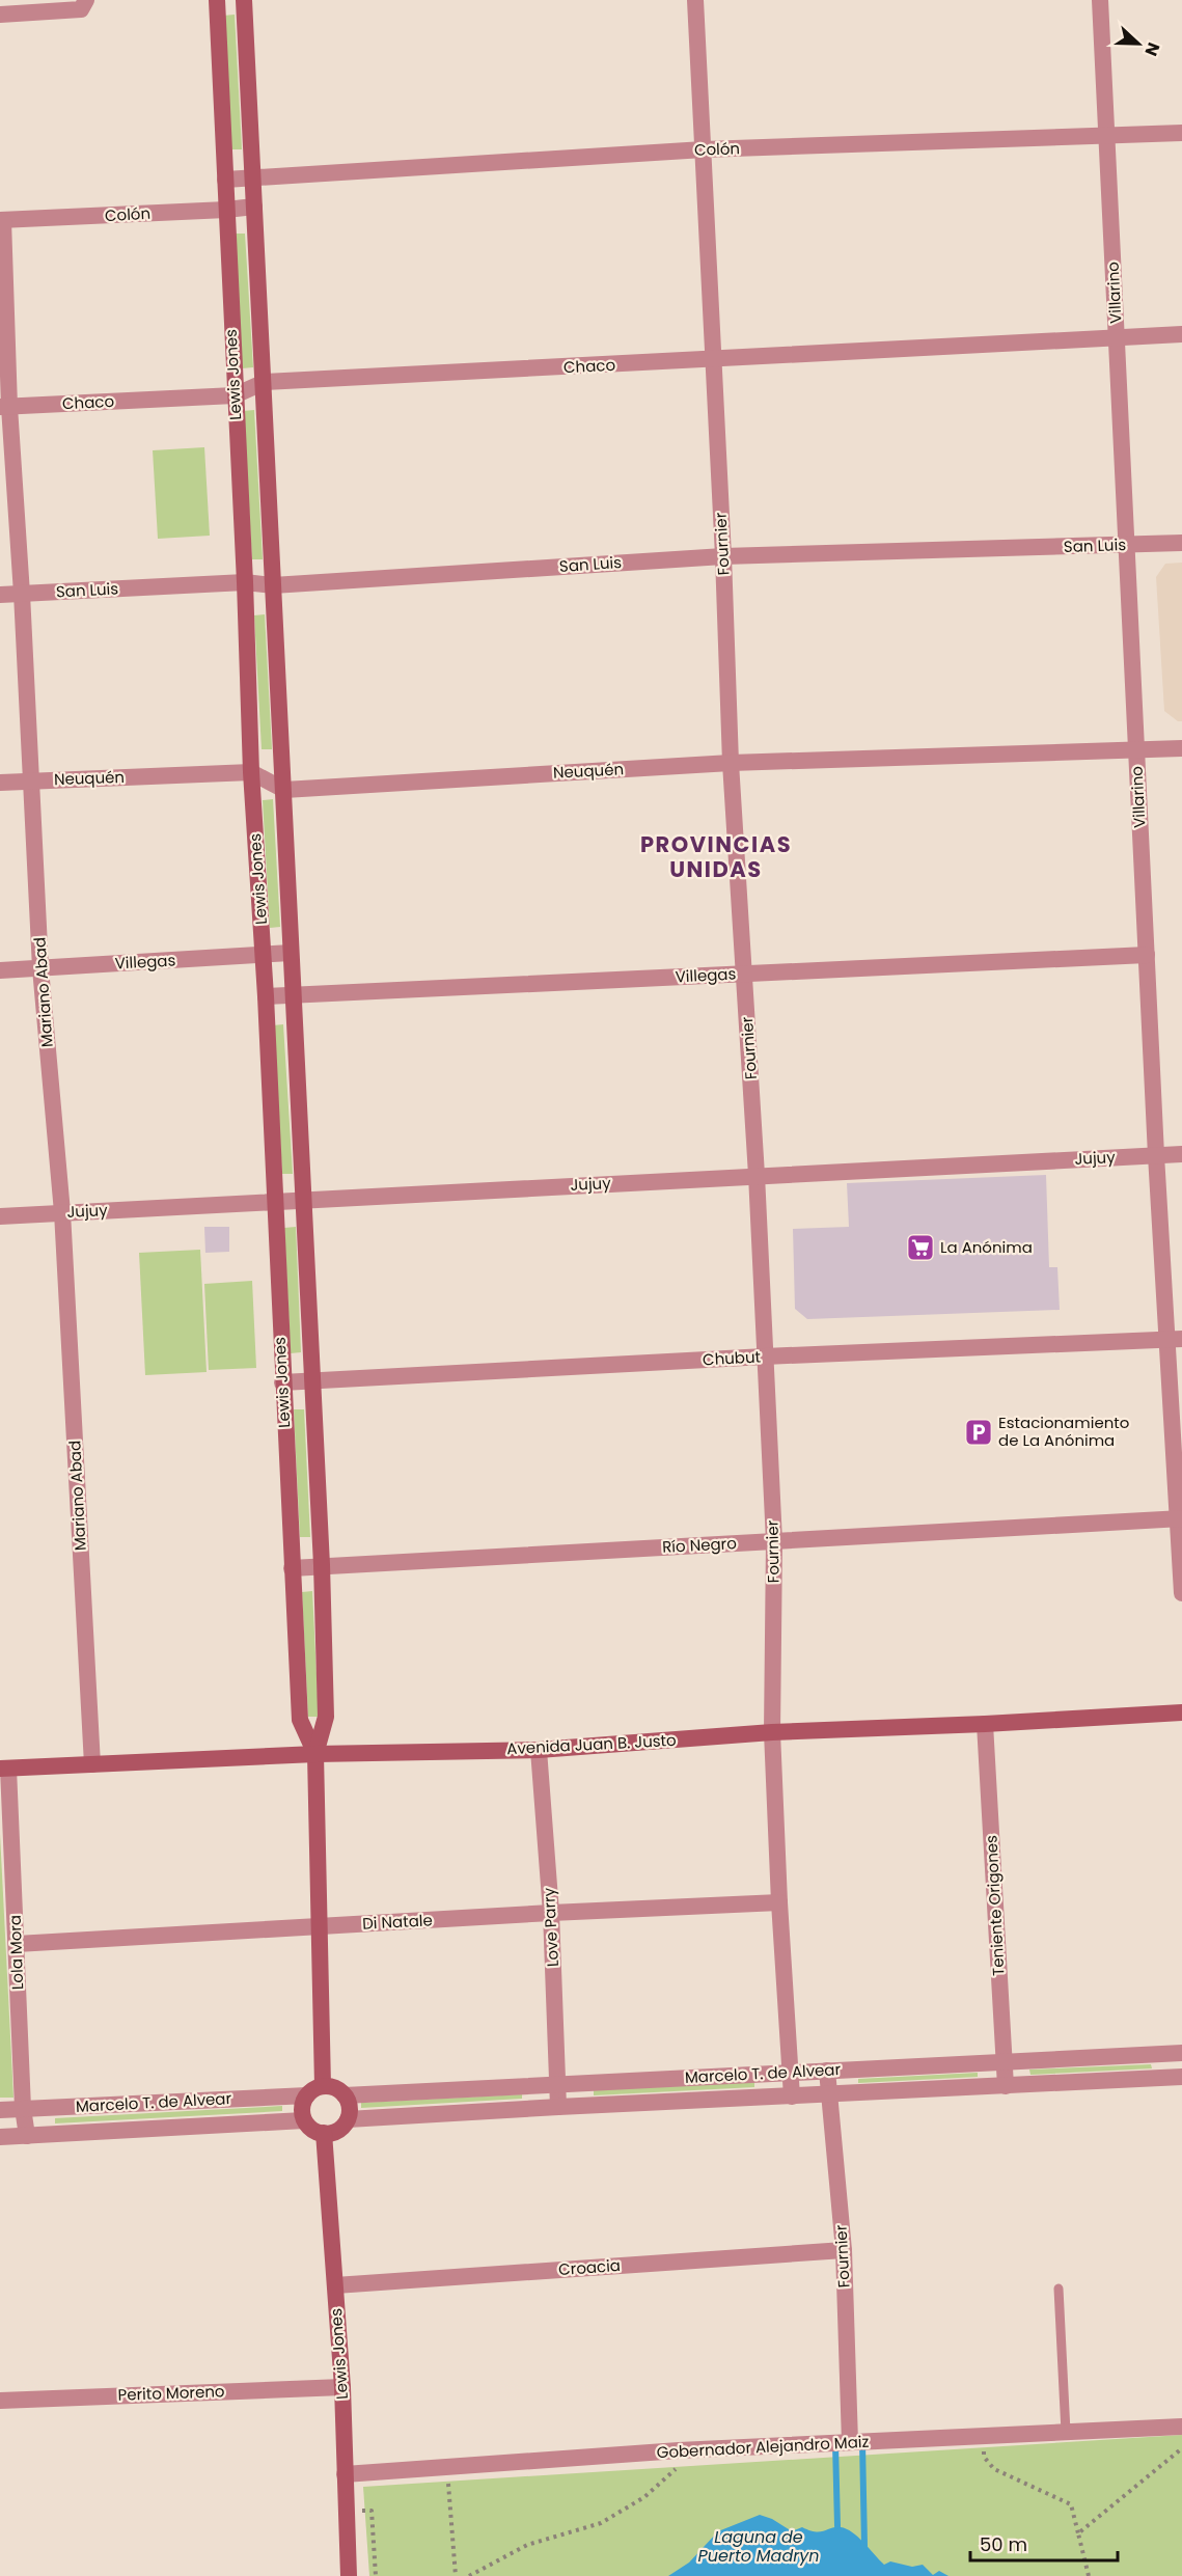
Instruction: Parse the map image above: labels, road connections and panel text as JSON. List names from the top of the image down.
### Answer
{
  "streets": {
    "main road": ["Lewis Jones", "Avenida Juan B. Justo"],
    "street": [
      "Colón",
      "Villarino",
      "Chaco",
      "Fournier",
      "San Luis",
      "Neuquén",
      "Villegas",
      "Mariano Abad",
      "Jujuy",
      "Chubut",
      "Río Negro",
      "Teniente Origones",
      "Di Natale",
      "Love Parry",
      "Lola Mora",
      "Marcelo T. de Alvear",
      "Croacia",
      "Perito Moreno",
      "Gobernador Alejandro Maiz"
    ]
  },
  "crossings": [
    ["Colón", "Villarino"],
    ["Colón", "Lewis Jones"],
    ["Colón", "Fournier"],
    ["Colón", "Mariano Abad"],
    ["Villarino", "Chaco"],
    ["Villarino", "San Luis"],
    ["Villarino", "Neuquén"],
    ["Villarino", "Villegas"],
    ["Villarino", "Jujuy"],
    ["Villarino", "Chubut"],
    ["Villarino", "Río Negro"],
    ["Chaco", "Lewis Jones"],
    ["Chaco", "Fournier"],
    ["Chaco", "Mariano Abad"],
    ["Lewis Jones", "San Luis"],
    ["Lewis Jones", "Neuquén"],
    ["Lewis Jones", "Villegas"],
    ["Lewis Jones", "Jujuy"],
    ["Lewis Jones", "Chubut"],
    ["Lewis Jones", "Río Negro"],
    ["Lewis Jones", "Avenida Juan B. Justo"],
    ["Lewis Jones", "Di Natale"],
    ["Lewis Jones", "Marcelo T. de Alvear"],
    ["Lewis Jones", "Croacia"],
    ["Lewis Jones", "Perito Moreno"],
    ["Lewis Jones", "Gobernador Alejandro Maiz"],
    ["Fournier", "San Luis"],
    ["Fournier", "Neuquén"],
    ["Fournier", "Villegas"],
    ["Fournier", "Jujuy"],
    ["Fournier", "Chubut"],
    ["Fournier", "Río Negro"],
    ["Fournier", "Avenida Juan B. Justo"],
    ["Fournier", "Di Natale"],
    ["Fournier", "Marcelo T. de Alvear"],
    ["Fournier", "Croacia"],
    ["Fournier", "Gobernador Alejandro Maiz"],
    ["San Luis", "Mariano Abad"],
    ["Neuquén", "Mariano Abad"],
    ["Villegas", "Mariano Abad"],
    ["Mariano Abad", "Jujuy"],
    ["Mariano Abad", "Avenida Juan B. Justo"],
    ["Avenida Juan B. Justo", "Teniente Origones"],
    ["Avenida Juan B. Justo", "Love Parry"],
    ["Avenida Juan B. Justo", "Lola Mora"],
    ["Teniente Origones", "Marcelo T. de Alvear"],
    ["Di Natale", "Love Parry"],
    ["Di Natale", "Lola Mora"],
    ["Love Parry", "Marcelo T. de Alvear"],
    ["Lola Mora", "Marcelo T. de Alvear"]
  ],
  "districts": ["PROVINCIAS UNIDAS"],
  "water": ["Laguna de Puerto Madryn"],
  "places": {
    "supermarket": ["La Anónima"],
    "parking": ["Estacionamiento de La Anónima"]
  },
  "scale_bar": "50 m",
  "north": "right"
}
